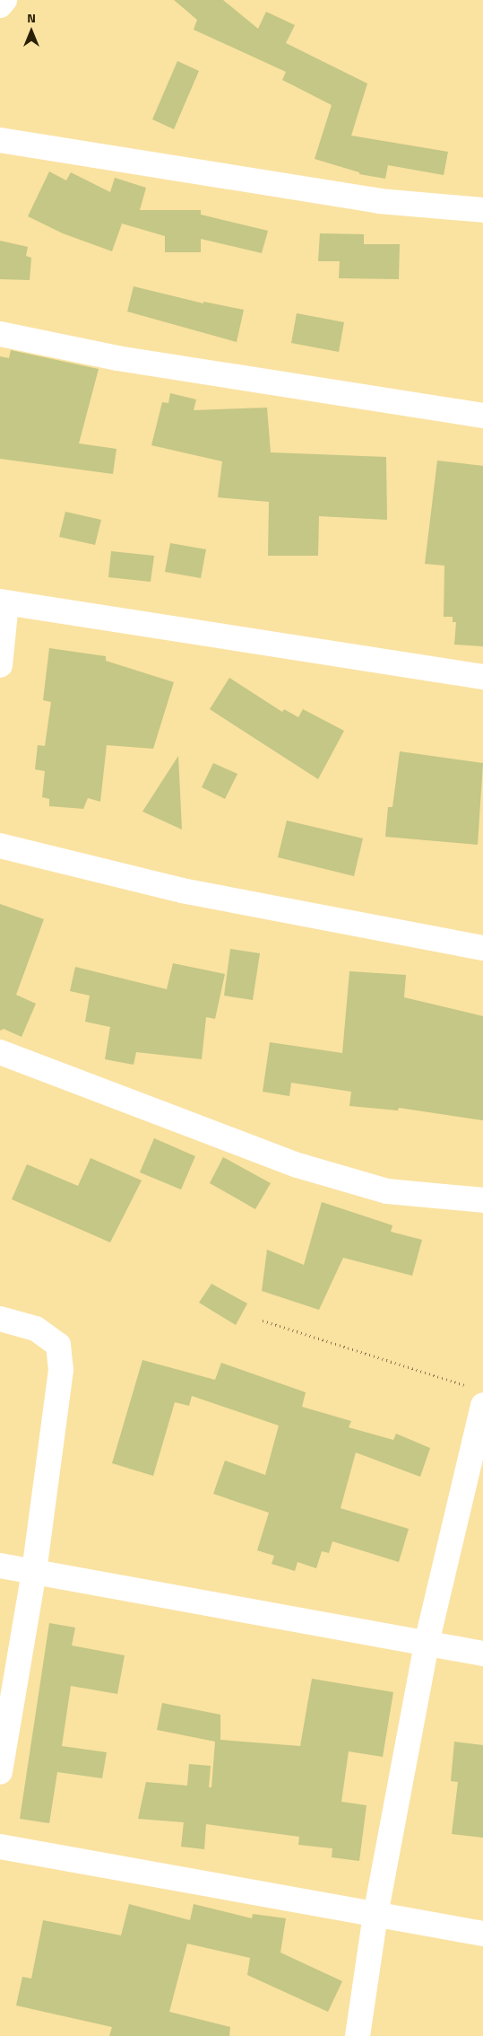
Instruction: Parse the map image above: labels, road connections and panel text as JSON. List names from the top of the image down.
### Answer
{
  "north": "top"
}
